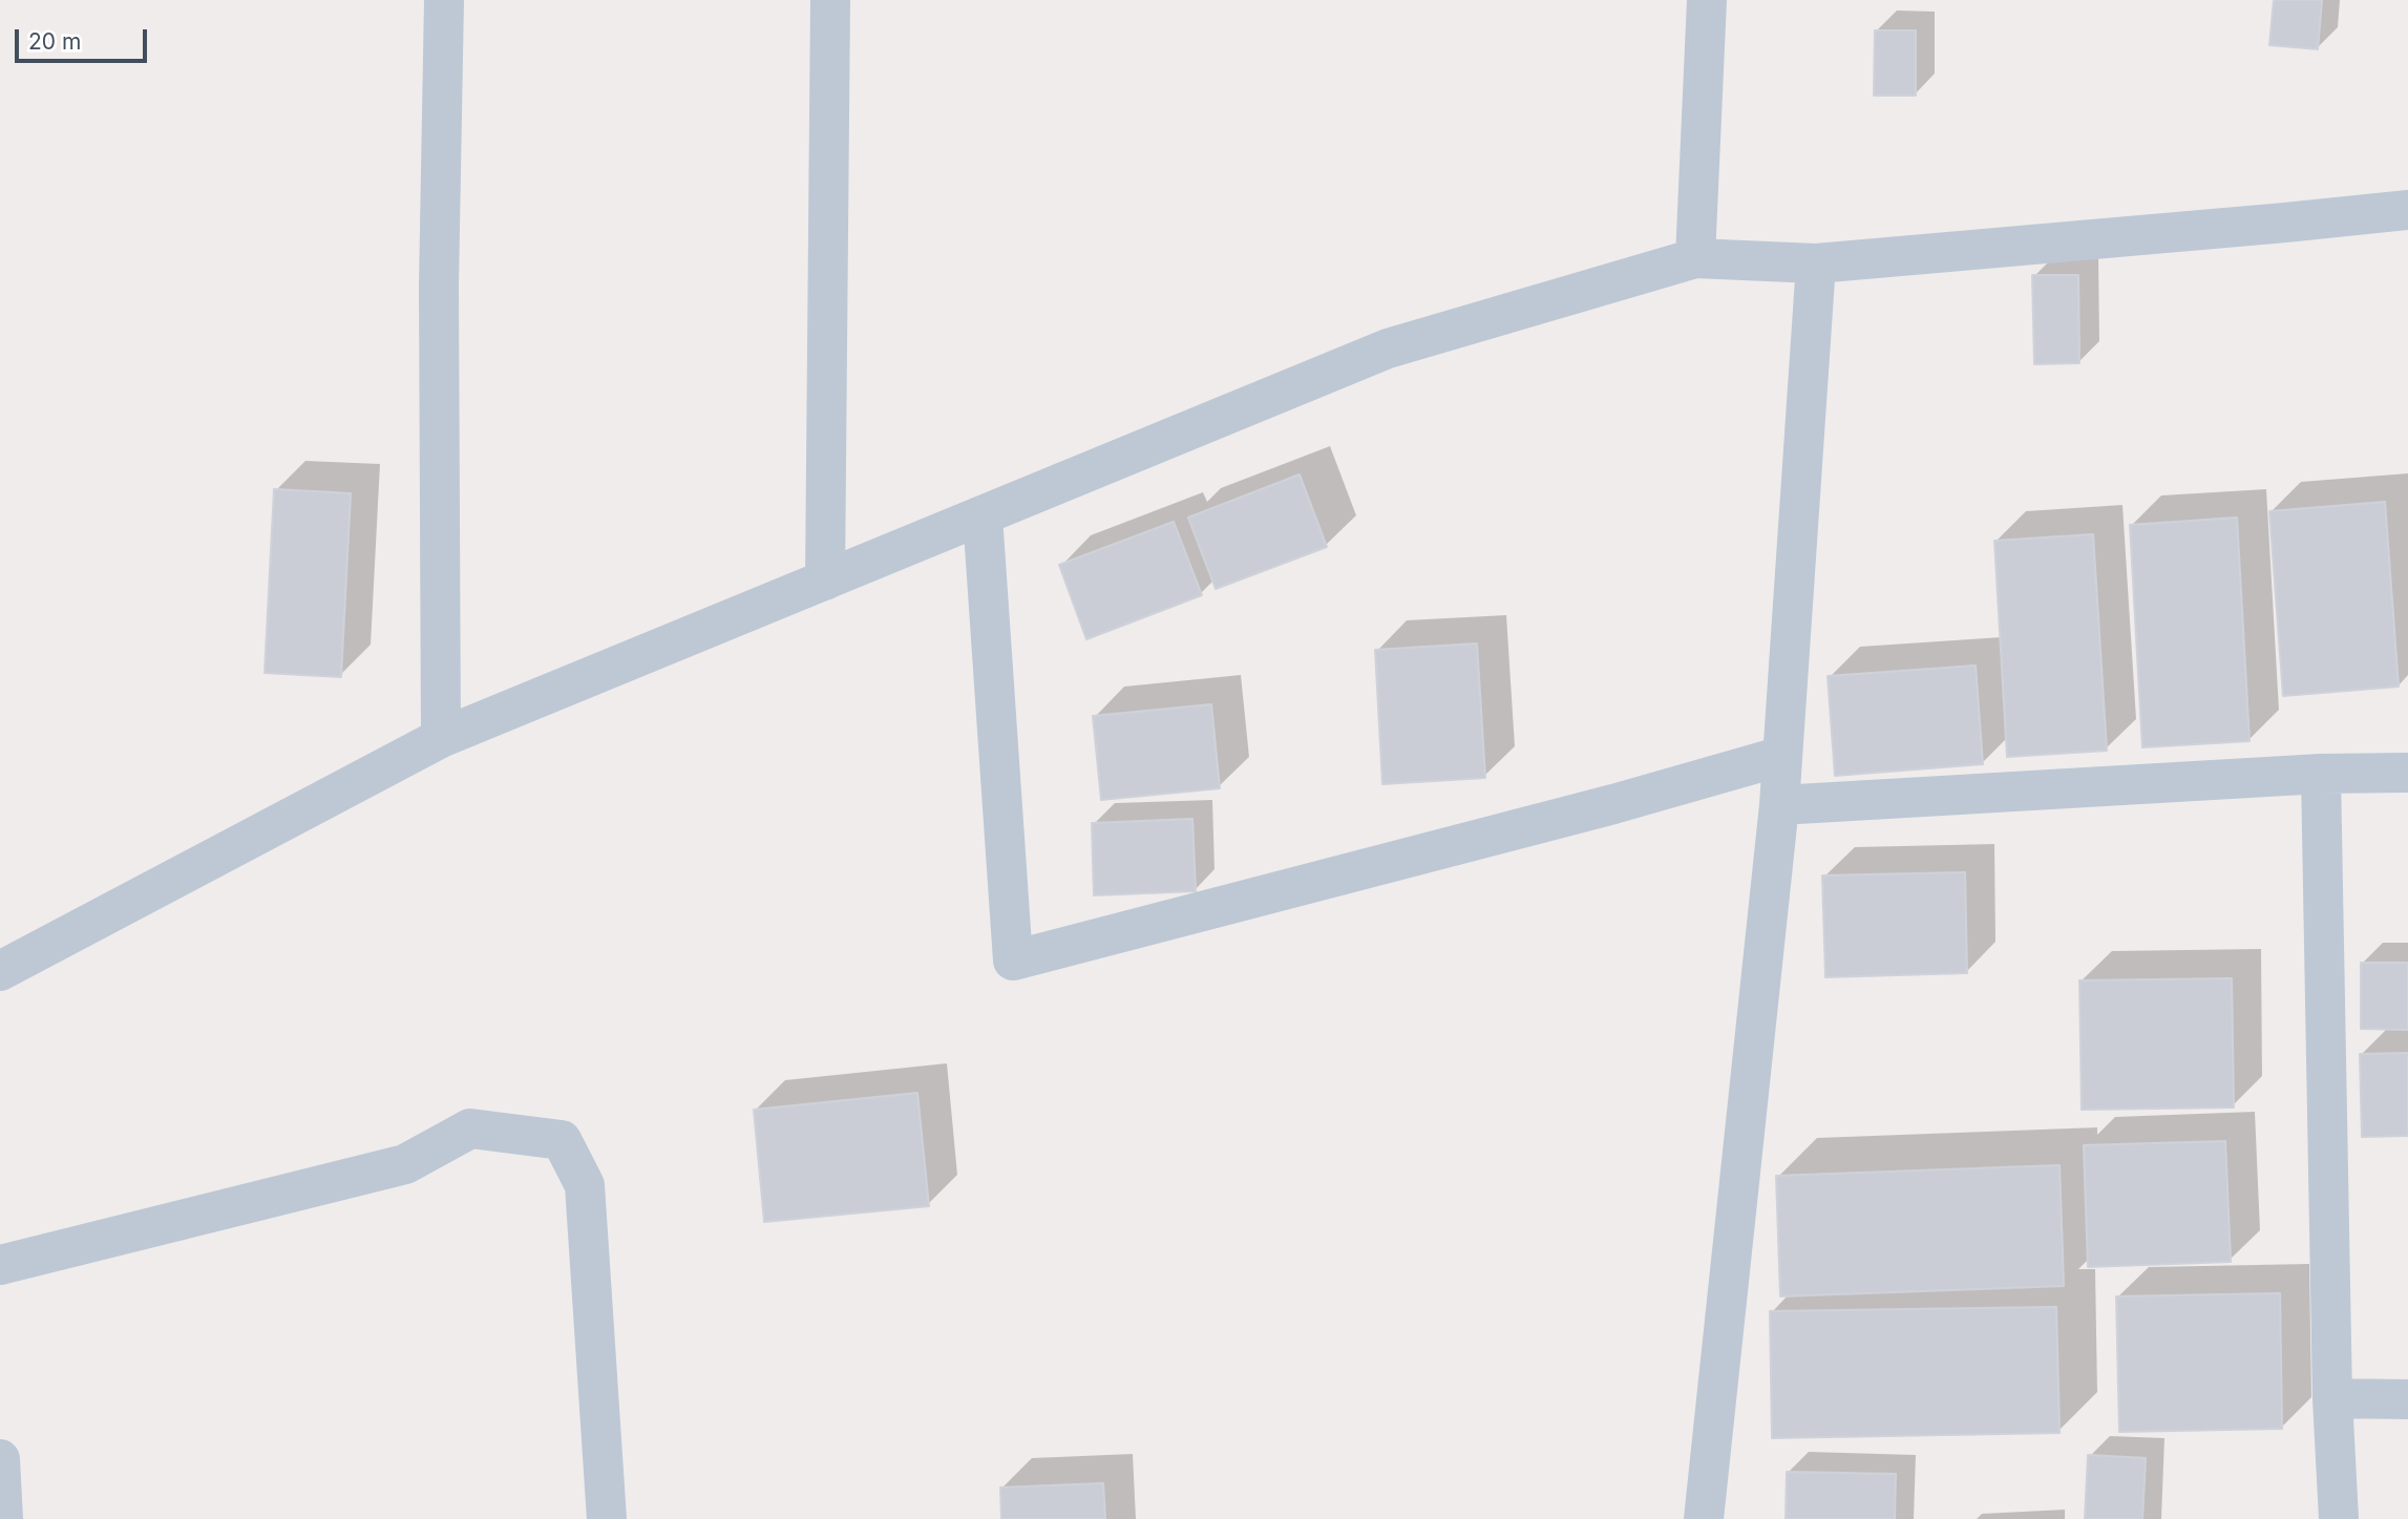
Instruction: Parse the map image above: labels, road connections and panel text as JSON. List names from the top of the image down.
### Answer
{
  "scale_bar": "20 m"
}
